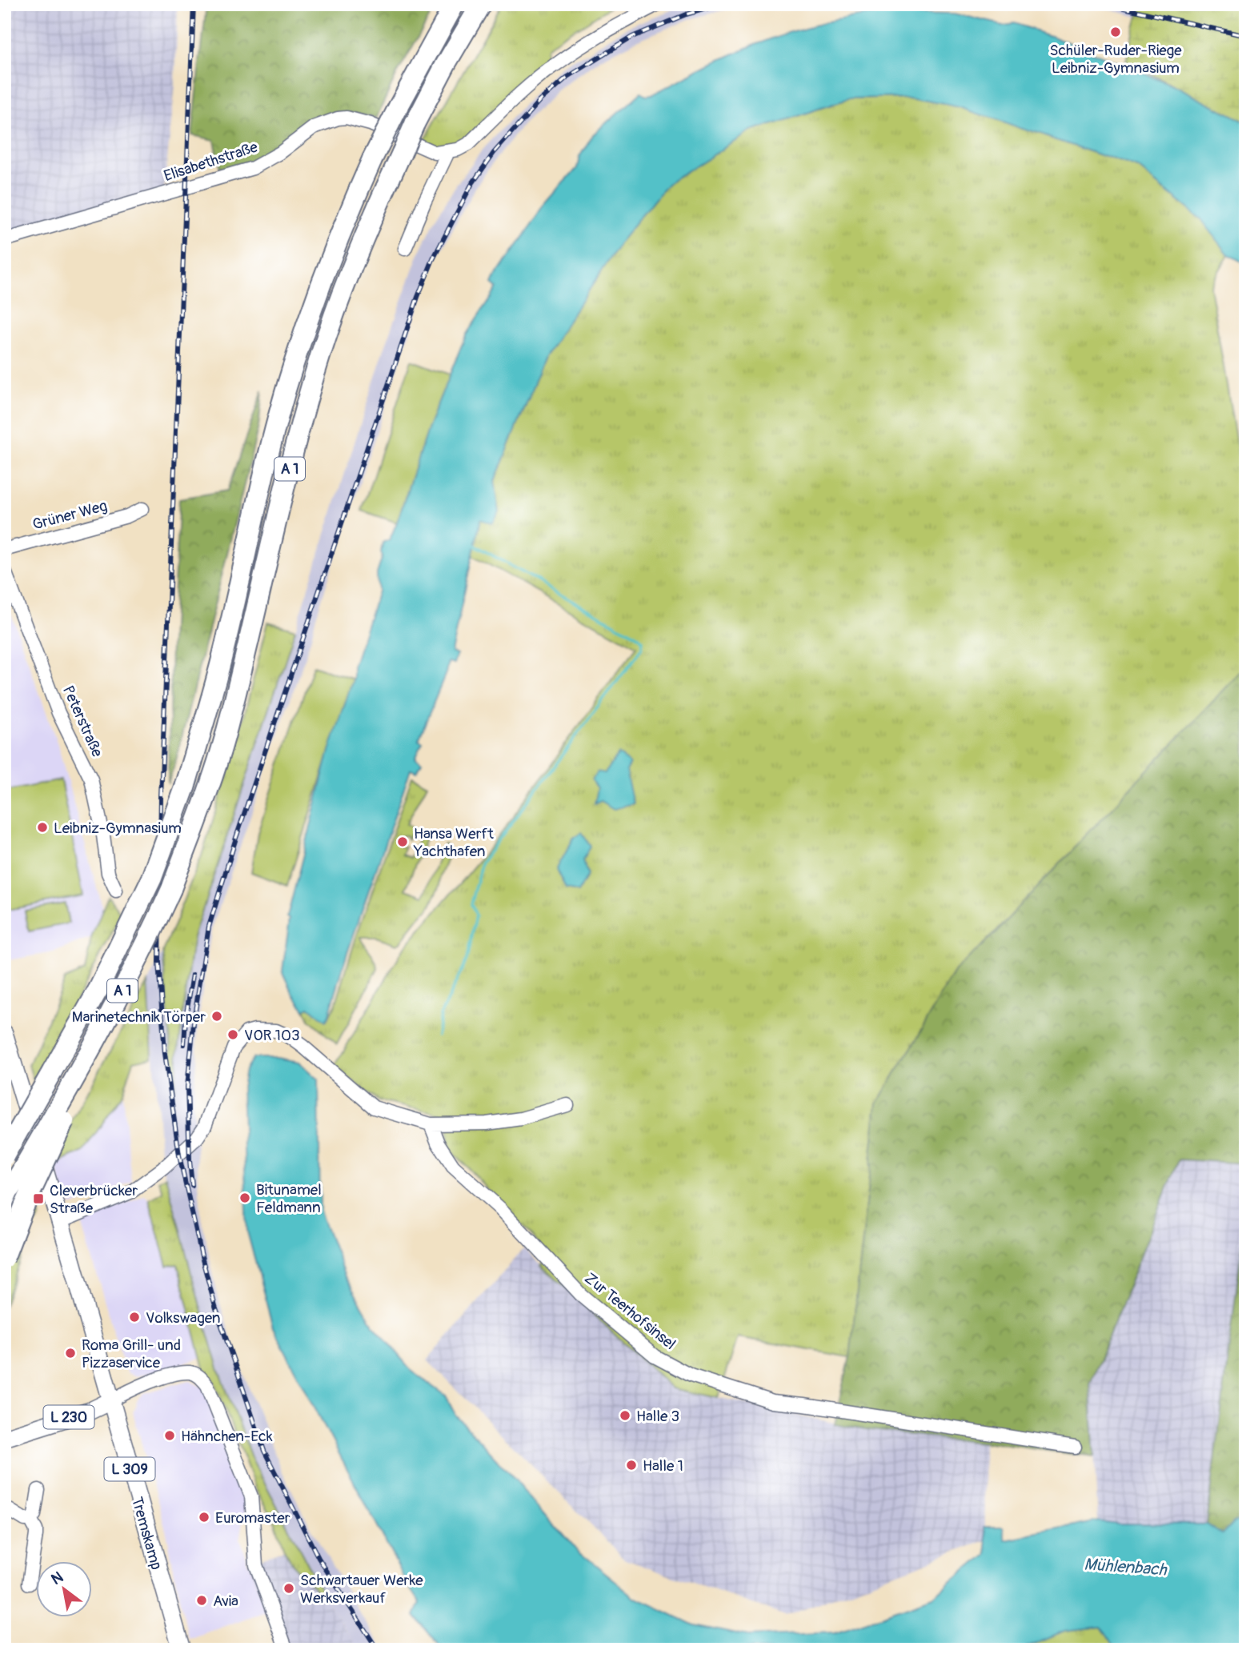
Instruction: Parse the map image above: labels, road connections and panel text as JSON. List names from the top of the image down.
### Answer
{
  "streets": {
    "highway": ["A 1"],
    "main road": ["L 230", "L 309", "Tremskamp"],
    "street": [
      "Elisabethstraße",
      "Grüner Weg",
      "Peterstraße",
      "Zur Teerhofsinsel"
    ]
  },
  "crossings": [
    ["L 230", "Tremskamp"],
    ["L 309", "Tremskamp"]
  ],
  "water": ["Mühlenbach"],
  "places": {
    "other": [
      "Schüler-Ruder-Riege Leibniz-Gymnasium",
      "Leibniz-Gymnasium",
      "Hansa Werft Yachthafen",
      "Marinetechnik Törper",
      "VOR 103",
      "Bitunamel Feldmann",
      "Volkswagen",
      "Roma Grill- und Pizzaservice",
      "Halle 3",
      "Hähnchen-Eck",
      "Halle 1",
      "Euromaster",
      "Schwartauer Werke Werksverkauf",
      "Avia"
    ],
    "transit": ["Cleverbrücker Straße"]
  },
  "north": "top left"
}
